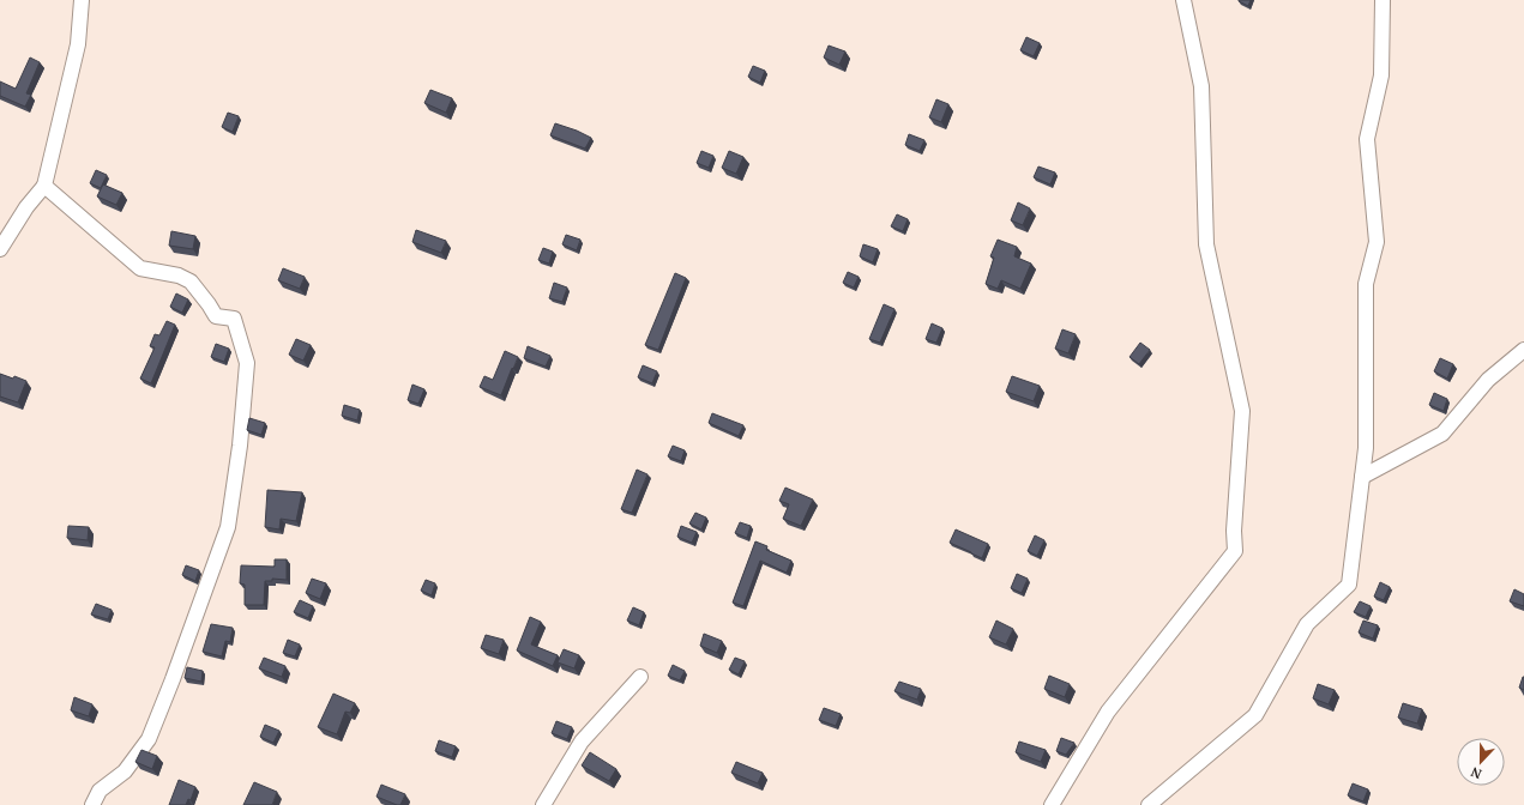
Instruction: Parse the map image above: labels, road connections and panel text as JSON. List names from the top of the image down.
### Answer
{
  "north": "bottom"
}
